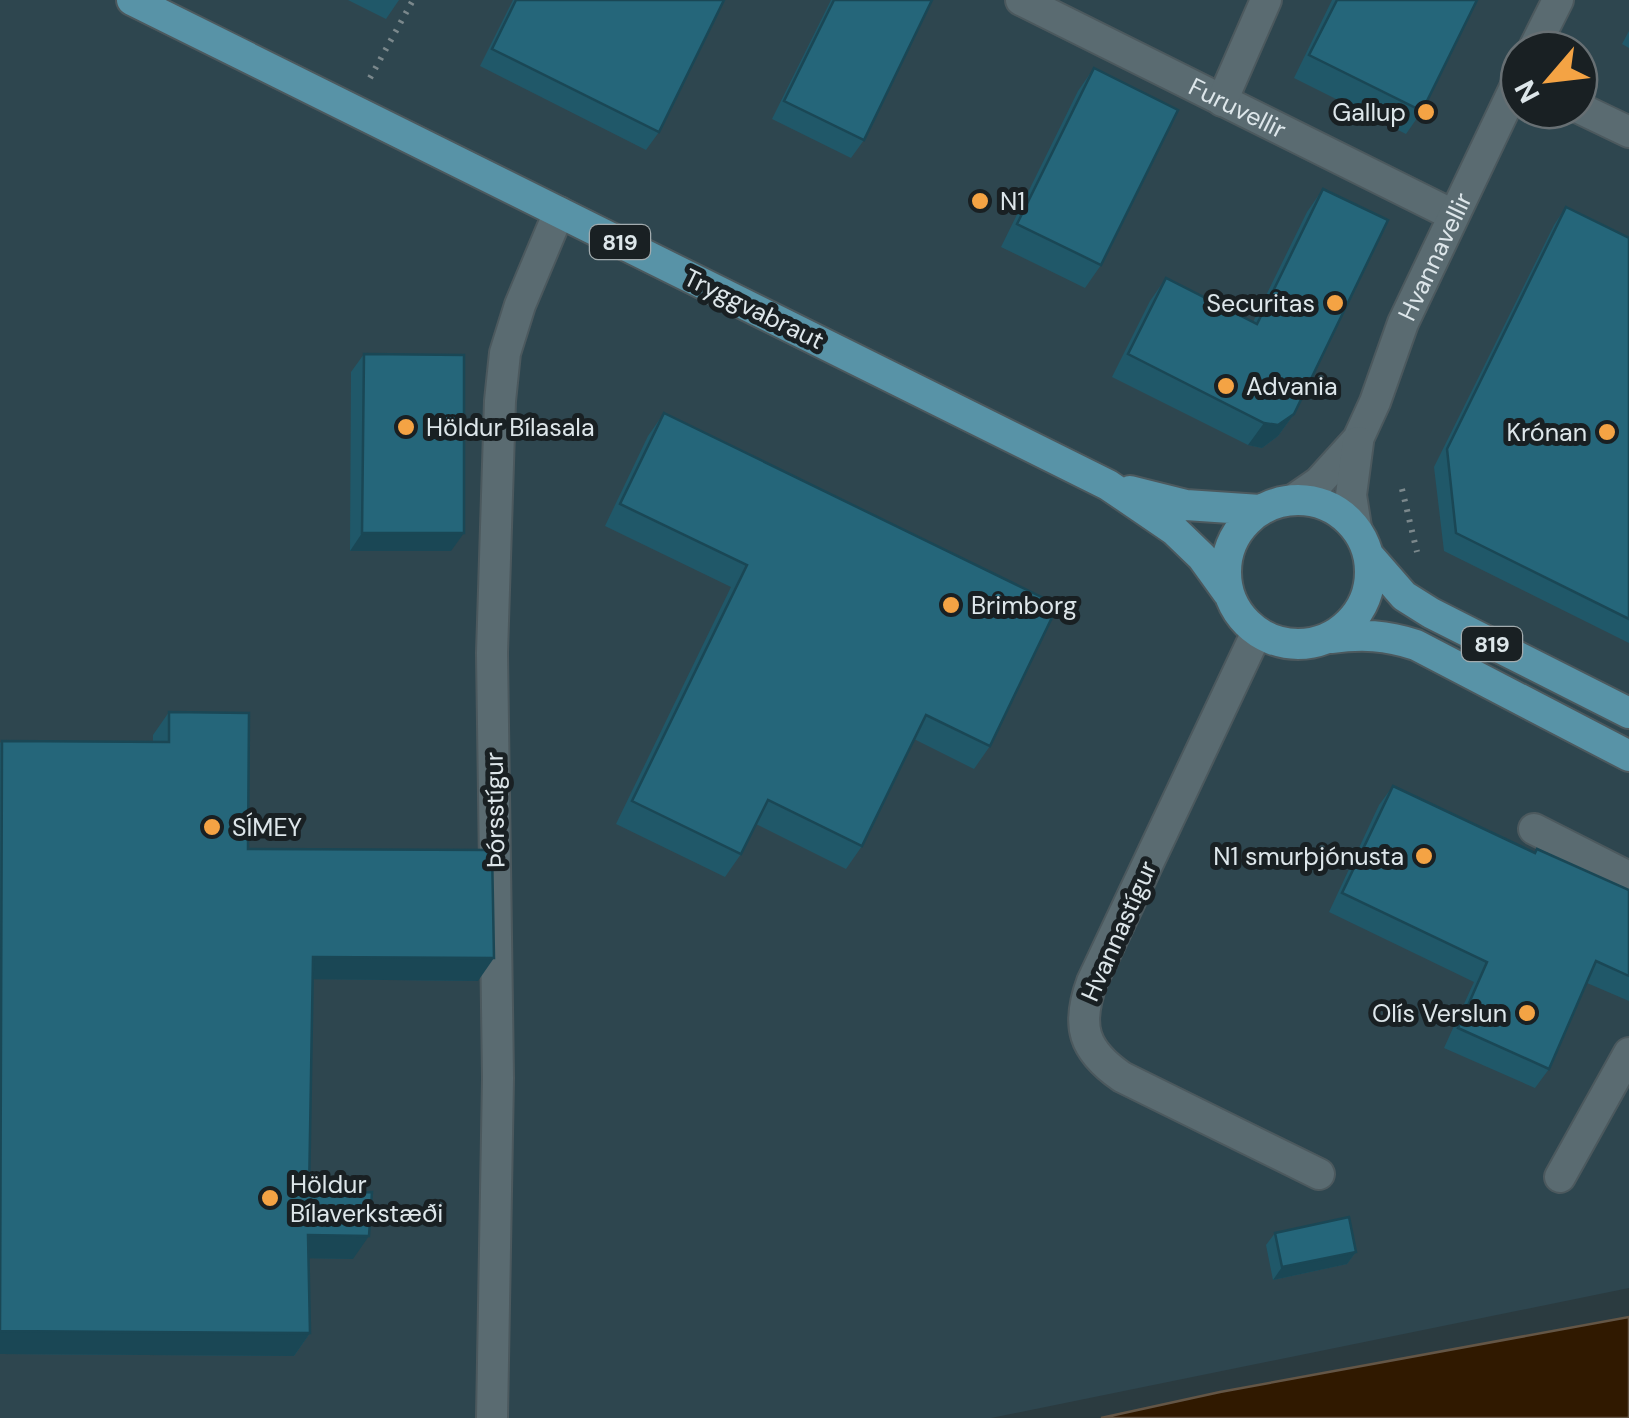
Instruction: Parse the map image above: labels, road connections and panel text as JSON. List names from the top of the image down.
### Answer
{
  "streets": {
    "main road": ["819", "Tryggvabraut"],
    "street": [
      "Furuvellir",
      "Hvannavellir",
      "Þórsstígur",
      "Hvannastígur"
    ]
  },
  "crossings": [
    ["Furuvellir", "Hvannavellir"],
    ["819", "Hvannavellir"],
    ["819", "Tryggvabraut"],
    ["819", "Hvannastígur"],
    ["Hvannavellir", "Tryggvabraut"],
    ["Hvannavellir", "Hvannastígur"],
    ["Tryggvabraut", "Þórsstígur"],
    ["Tryggvabraut", "Hvannastígur"]
  ],
  "places": [
    "Gallup",
    "N1",
    "Securitas",
    "Advania",
    "Höldur Bílasala",
    "Krónan",
    "Brimborg",
    "SÍMEY",
    "N1 smurþjónusta",
    "Olís Verslun",
    "Höldur Bílaverkstæði"
  ],
  "north": "bottom left"
}
